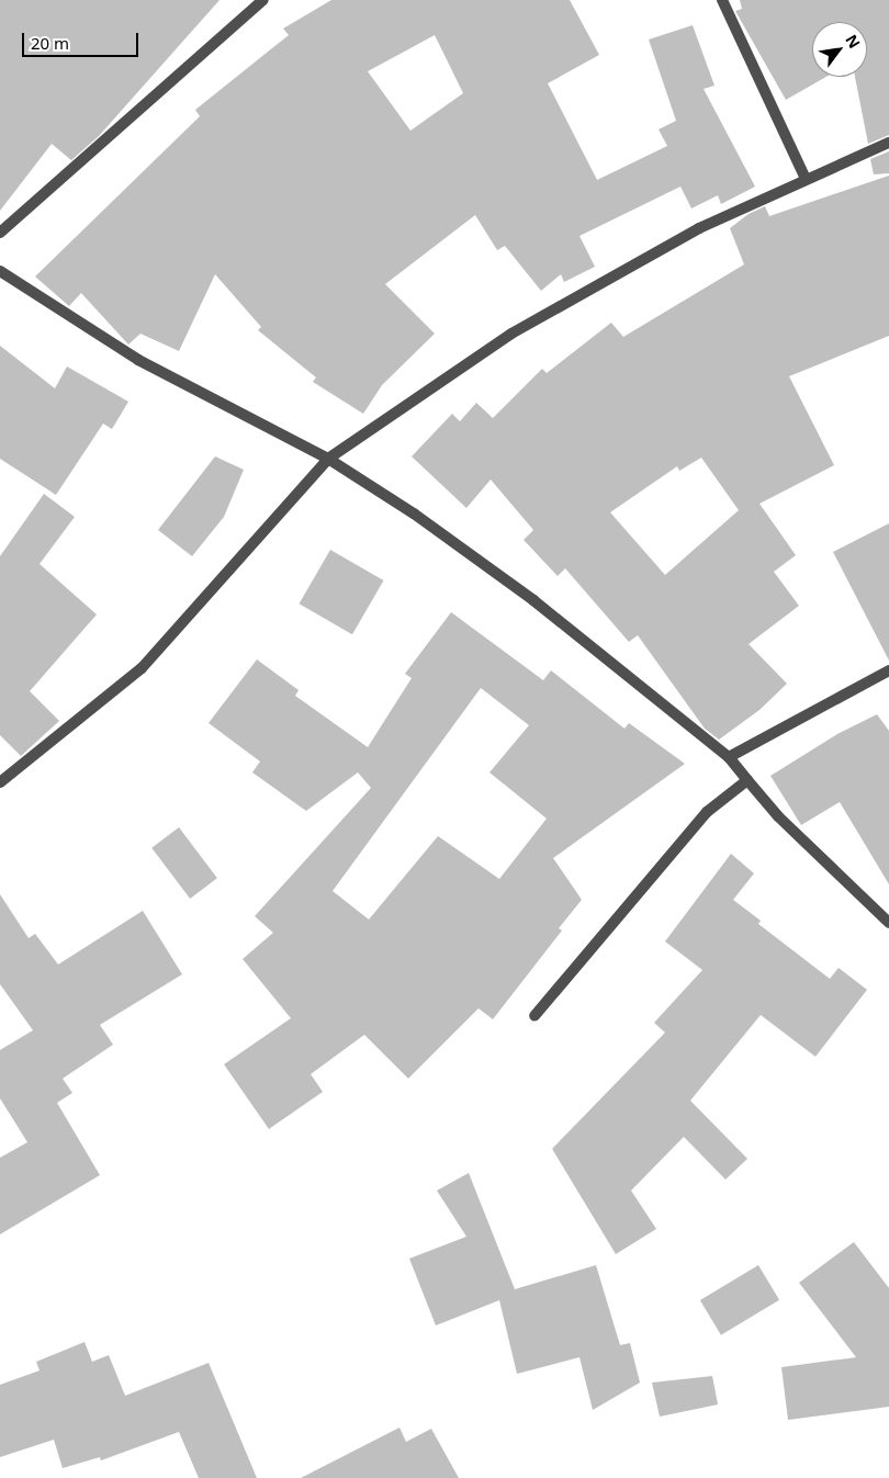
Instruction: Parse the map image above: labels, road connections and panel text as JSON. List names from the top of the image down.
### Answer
{
  "scale_bar": "20 m",
  "north": "top right"
}
